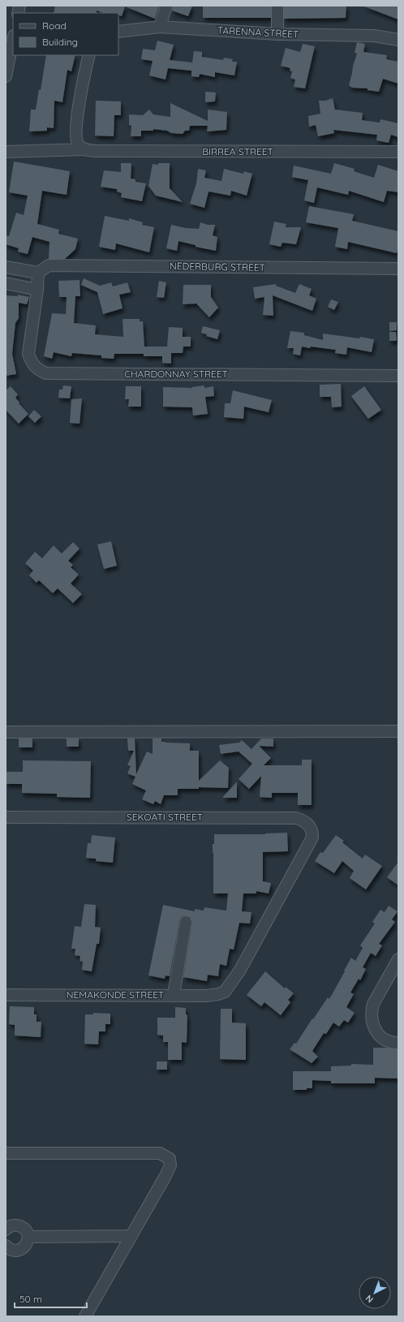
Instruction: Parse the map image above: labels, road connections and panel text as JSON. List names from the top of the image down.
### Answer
{
  "streets": {
    "street": [
      "TARENNA STREET",
      "BIRREA STREET",
      "NEDERBURG STREET",
      "CHARDONNAY STREET",
      "SEKOATI STREET",
      "NEMAKONDE STREET"
    ]
  },
  "crossings": [
    ["SEKOATI STREET", "NEMAKONDE STREET"]
  ],
  "legend": ["Road", "Building"],
  "scale_bar": "50 m",
  "north": "bottom left"
}
